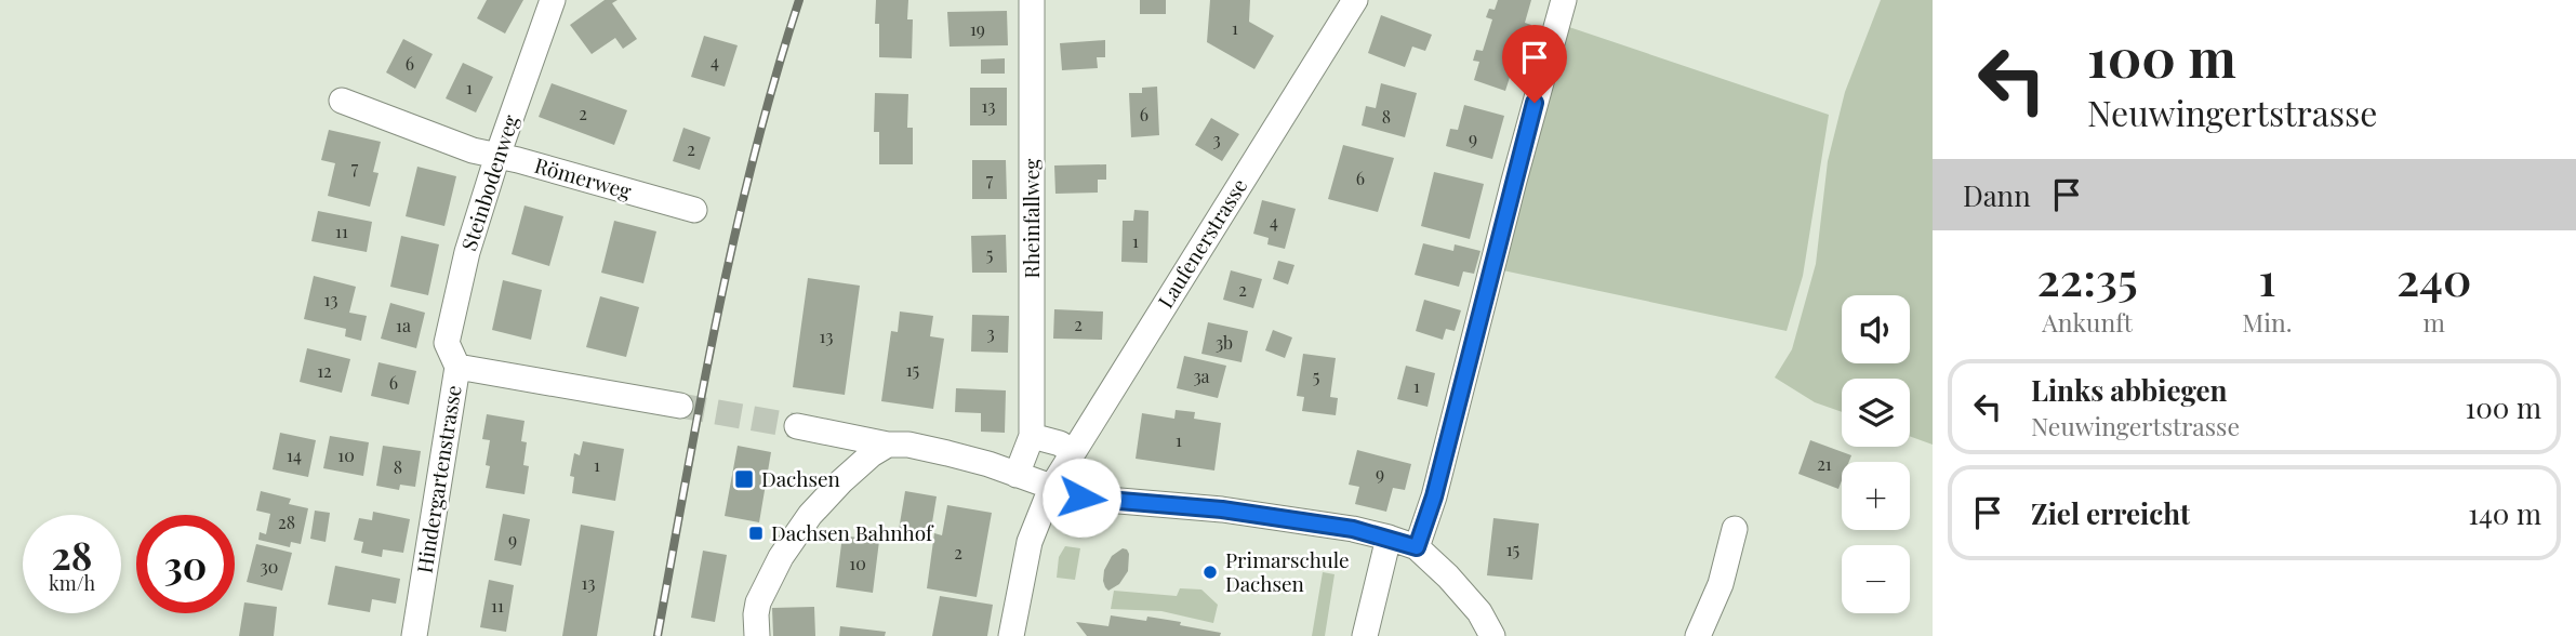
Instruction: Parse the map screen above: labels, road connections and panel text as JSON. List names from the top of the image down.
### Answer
{
  "streets": {
    "street": [
      "Römerweg",
      "Steinbodenweg",
      "Rheinfallweg",
      "Laufenerstrasse",
      "Hindergartenstrasse"
    ]
  },
  "crossings": [
    ["Römerweg", "Steinbodenweg"],
    ["Steinbodenweg", "Hindergartenstrasse"]
  ],
  "places": {
    "transit": ["Dachsen", "Dachsen Bahnhof"],
    "other": ["Primarschule Dachsen"]
  },
  "house_numbers": [
    "1",
    "19",
    "4",
    "6",
    "1",
    "13",
    "2",
    "6",
    "8",
    "9",
    "3",
    "2",
    "7",
    "6",
    "7",
    "4",
    "11",
    "1",
    "5",
    "2",
    "13",
    "2",
    "1a",
    "3",
    "13",
    "3b",
    "15",
    "12",
    "3a",
    "5",
    "6",
    "1",
    "1",
    "14",
    "10",
    "21",
    "1",
    "8",
    "9",
    "28",
    "9",
    "15",
    "2",
    "10",
    "30",
    "13",
    "11"
  ],
  "page": {
    "turn": ["100 m", "Neuwingertstrasse"],
    "then": "Dann",
    "eta": [
      "22:35",
      "Ankunft",
      "1",
      "Min.",
      "240",
      "m"
    ],
    "map_buttons": ["+", "−"],
    "list": [
      {
        "name": "Links abbiegen",
        "note": "Neuwingertstrasse",
        "value": "100 m"
      },
      {
        "name": "Ziel erreicht",
        "value": "140 m"
      }
    ],
    "speed": "28 km/h",
    "limit": "30"
  }
}
